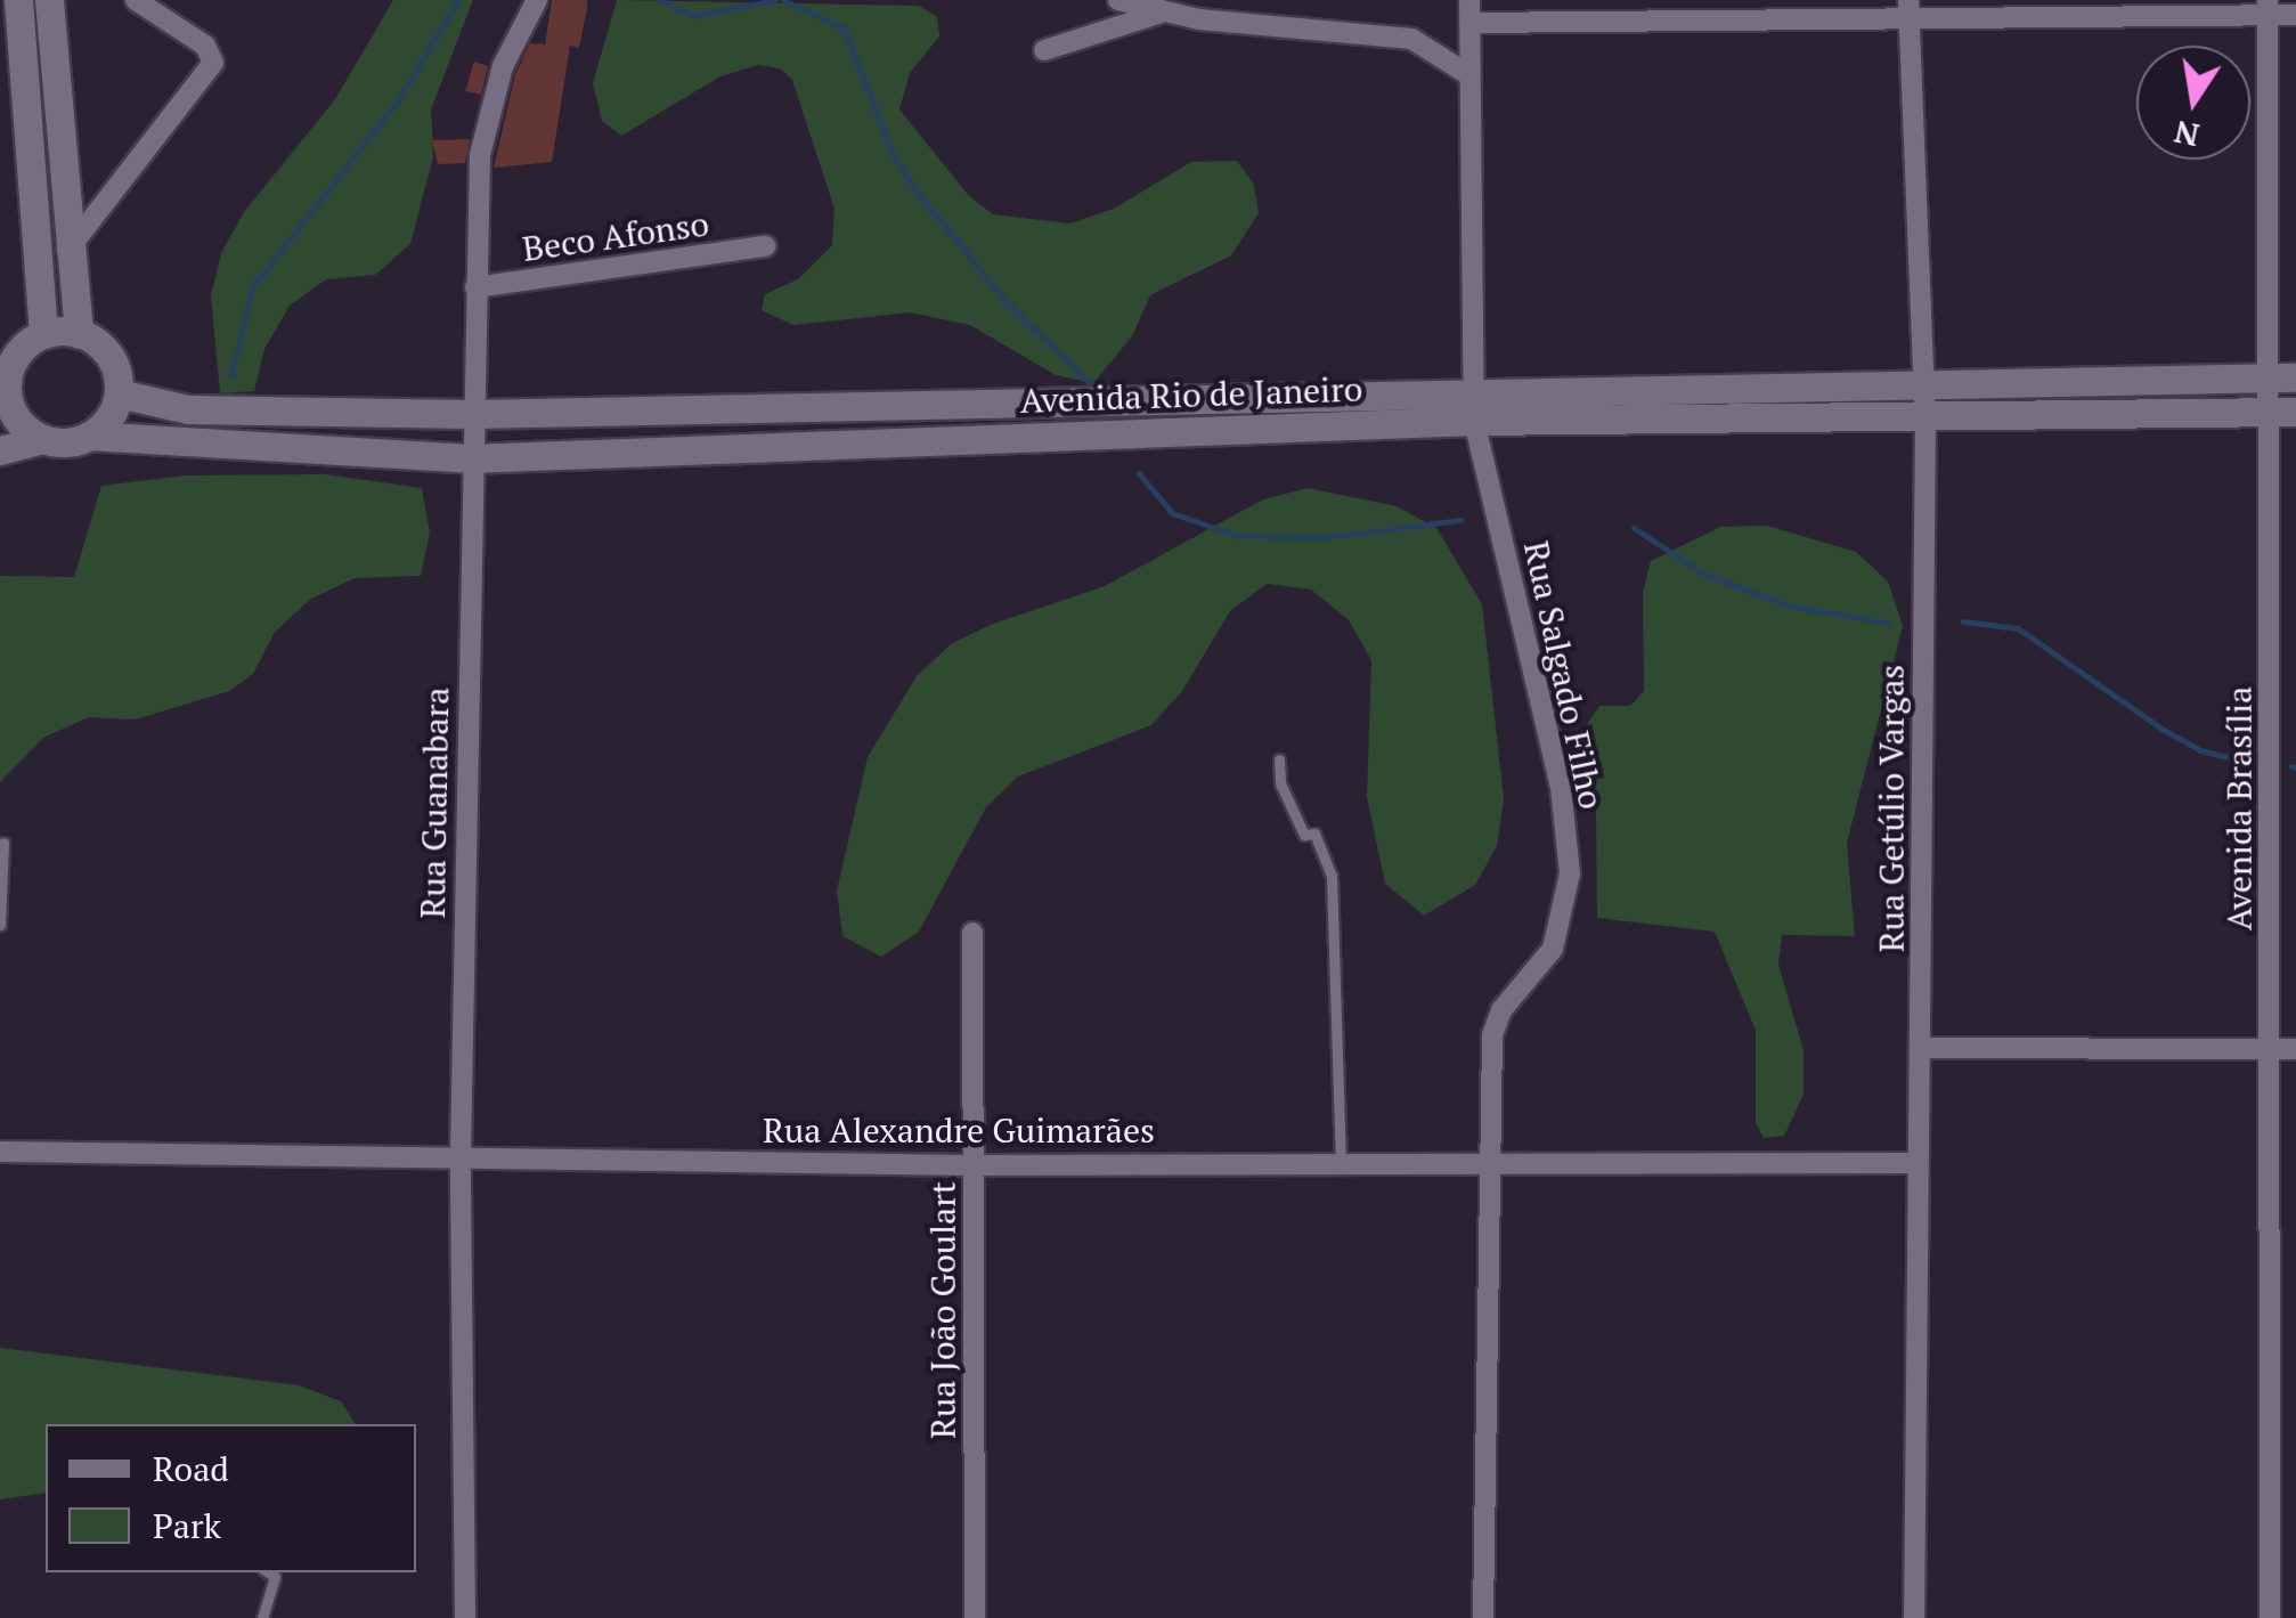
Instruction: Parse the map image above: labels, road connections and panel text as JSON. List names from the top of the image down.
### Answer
{
  "streets": {
    "main road": ["Avenida Rio de Janeiro"],
    "street": [
      "Beco Afonso",
      "Rua Salgado Filho",
      "Rua Guanabara",
      "Rua Getúlio Vargas",
      "Avenida Brasília",
      "Rua Alexandre Guimarães",
      "Rua João Goulart"
    ]
  },
  "crossings": [
    ["Beco Afonso", "Rua Guanabara"],
    ["Avenida Rio de Janeiro", "Rua Salgado Filho"],
    ["Avenida Rio de Janeiro", "Rua Guanabara"],
    ["Avenida Rio de Janeiro", "Rua Getúlio Vargas"],
    ["Avenida Rio de Janeiro", "Avenida Brasília"],
    ["Rua Salgado Filho", "Rua Alexandre Guimarães"],
    ["Rua Guanabara", "Rua Alexandre Guimarães"],
    ["Rua Getúlio Vargas", "Rua Alexandre Guimarães"],
    ["Rua Alexandre Guimarães", "Rua João Goulart"]
  ],
  "legend": ["Road", "Park"],
  "north": "bottom"
}
